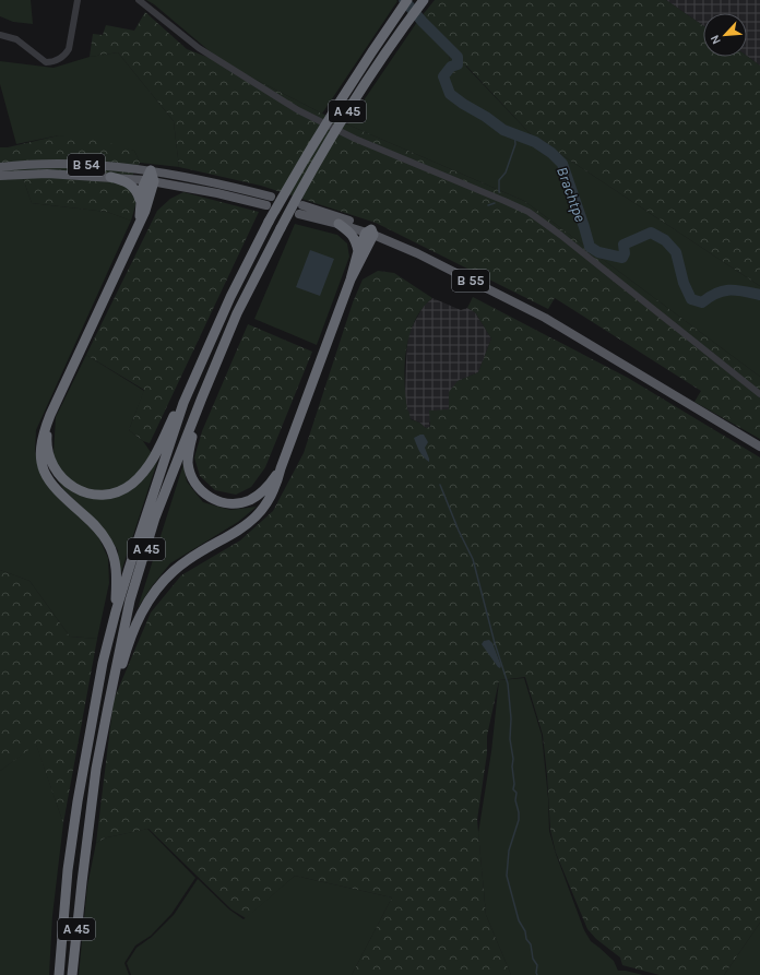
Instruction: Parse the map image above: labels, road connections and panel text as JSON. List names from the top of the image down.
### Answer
{
  "streets": {
    "highway": ["A 45"],
    "main road": ["B 54", "B 55"]
  },
  "water": ["Brachtpe"],
  "north": "bottom left"
}
